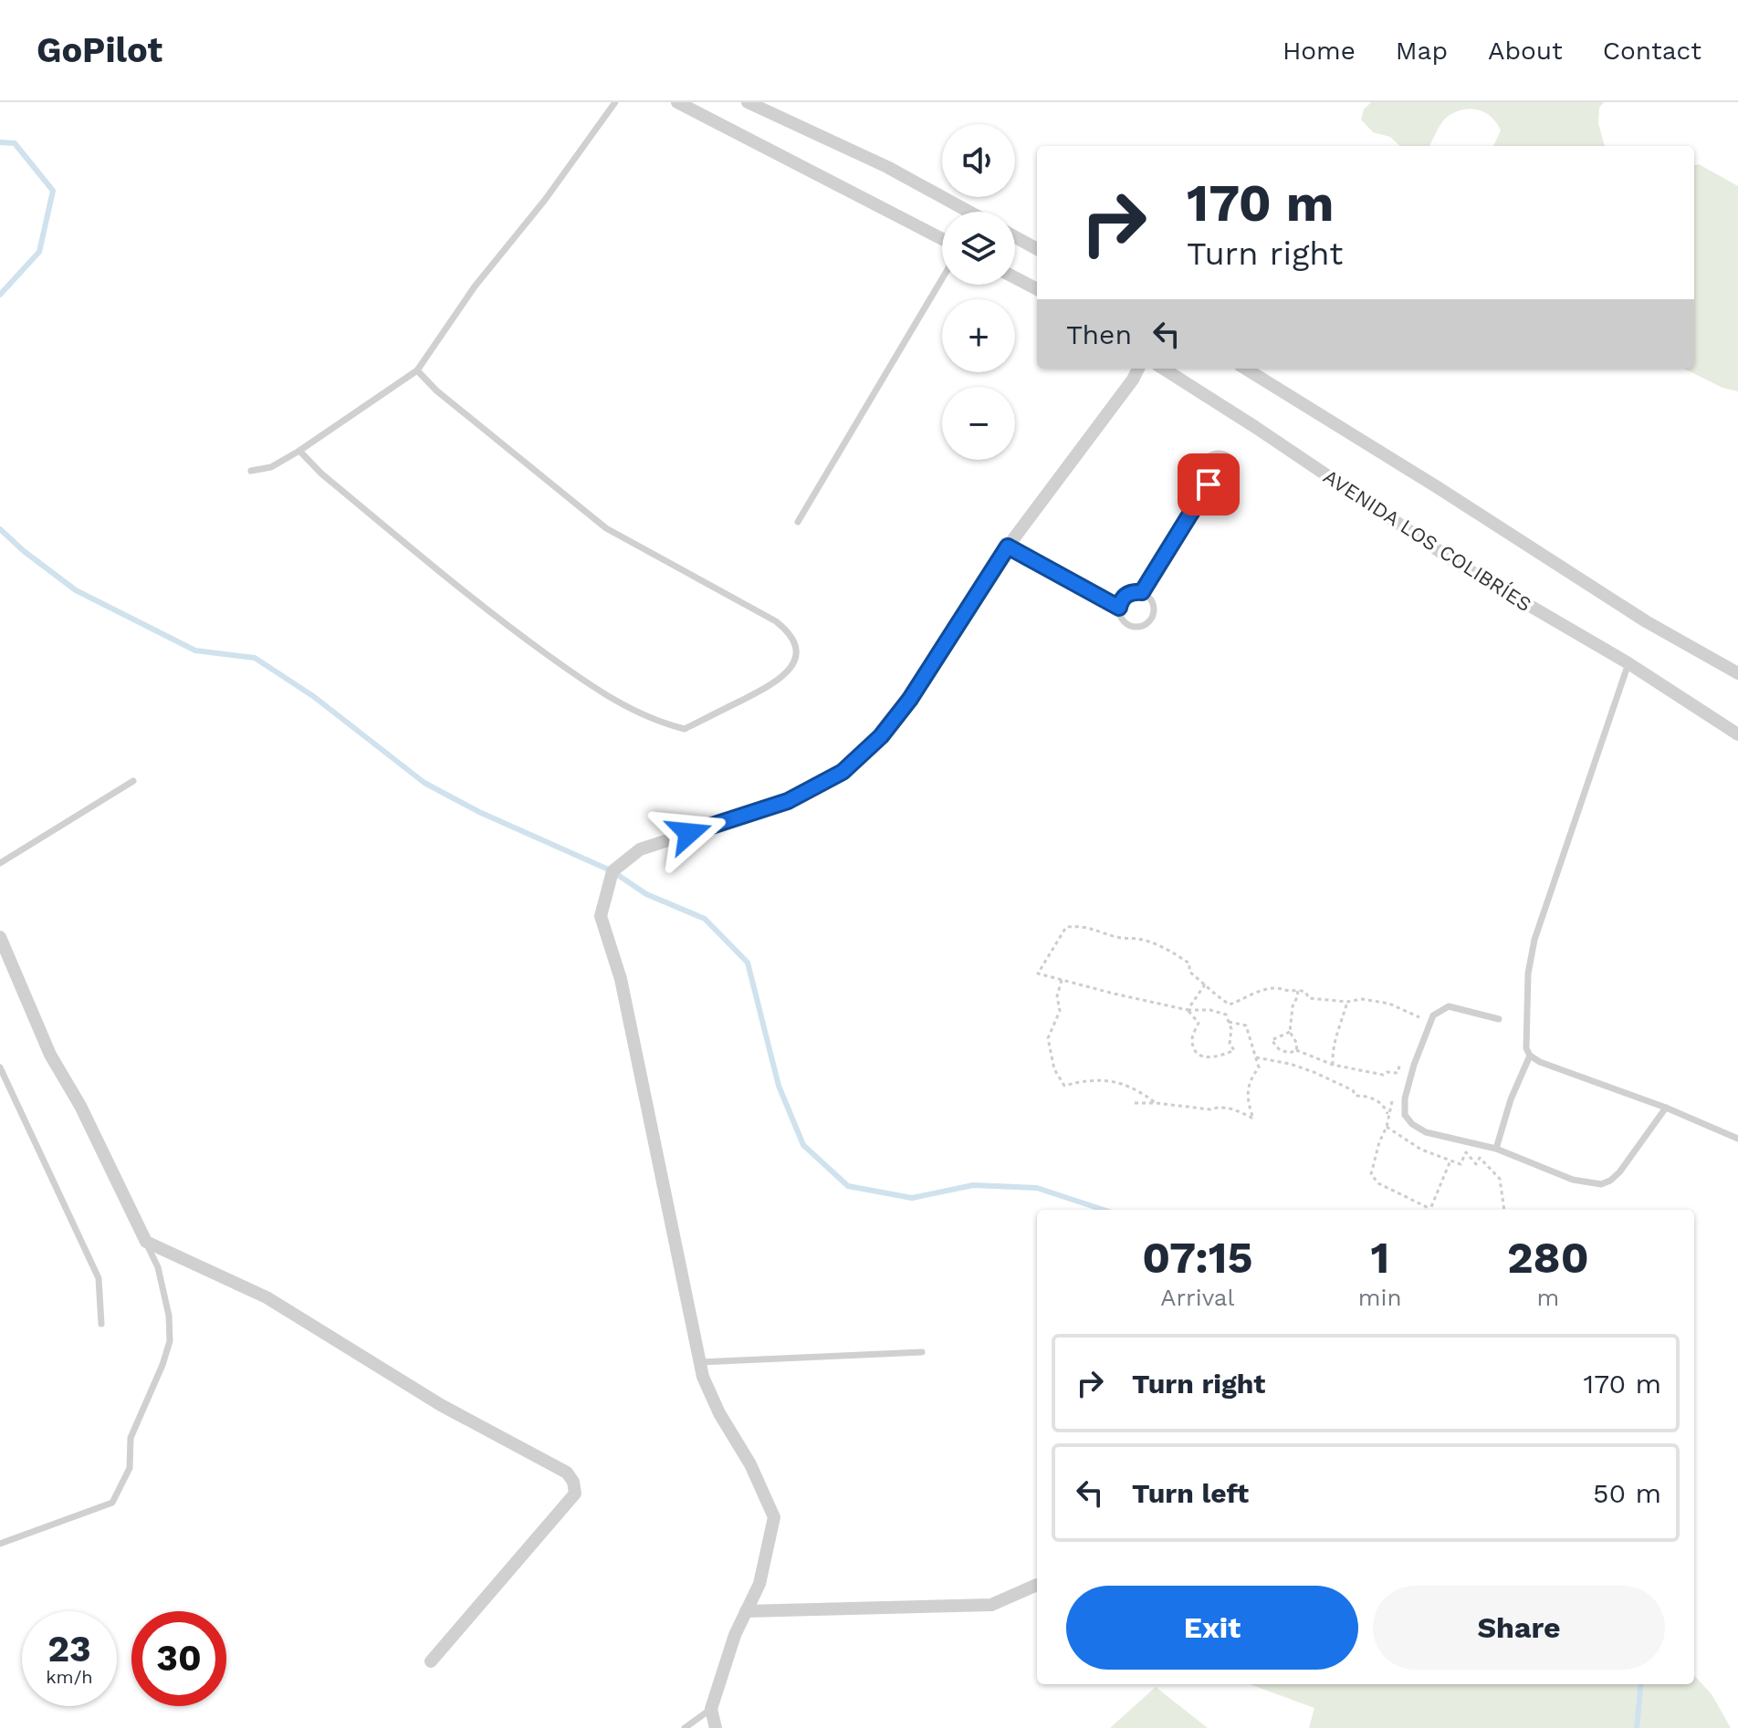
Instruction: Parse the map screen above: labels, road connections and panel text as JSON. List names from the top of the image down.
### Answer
{
  "streets": {
    "street": ["AVENIDA LOS COLIBRÍES"]
  },
  "page": {
    "header": "GoPilot",
    "nav": [
      "Home",
      "Map",
      "About",
      "Contact"
    ],
    "map_buttons": ["+", "−"],
    "turn": ["170 m", "Turn right"],
    "then": "Then",
    "eta": [
      "07:15",
      "Arrival",
      "1",
      "min",
      "280",
      "m"
    ],
    "list": [
      {
        "name": "Turn right",
        "value": "170 m"
      },
      {
        "name": "Turn left",
        "value": "50 m"
      }
    ],
    "buttons": ["Exit", "Share"],
    "speed": "23 km/h",
    "limit": "30"
  }
}
